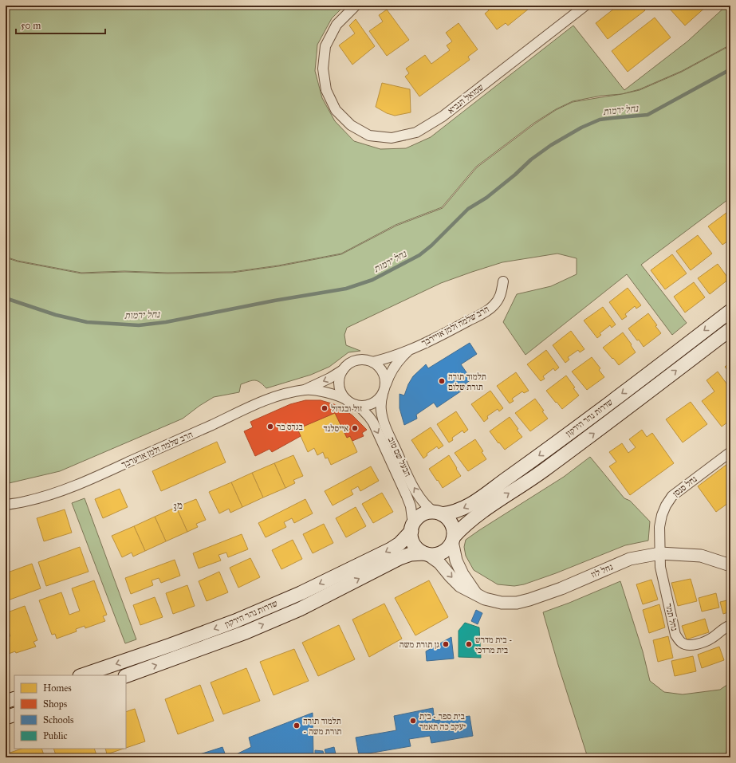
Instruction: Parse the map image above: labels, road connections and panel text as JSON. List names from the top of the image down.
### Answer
{
  "streets": {
    "main road": ["שדרות נהר הירקון"],
    "street": [
      "שמואל הנביא",
      "הרב שלמה זלמן אויירבך",
      "הרב שלמה זלמן אויערבך",
      "הבעל שם טוב",
      "נחל סנסן",
      "נחל לוז",
      "נחל תמר"
    ]
  },
  "crossings": [
    ["הרב שלמה זלמן אויירבך", "הבעל שם טוב"],
    ["שדרות נהר הירקון", "הבעל שם טוב"],
    ["שדרות נהר הירקון", "נחל לוז"],
    ["הבעל שם טוב", "נחל לוז"],
    ["נחל סנסן", "נחל לוז"],
    ["נחל סנסן", "נחל תמר"],
    ["נחל לוז", "נחל תמר"]
  ],
  "districts": ["מ3"],
  "water": ["נחל ירמות"],
  "places": [
    "תלמוד תורה תורת שלום",
    "זול ובגדול",
    "בגרס בר",
    "אייסלנד",
    "גן תורת משה",
    "בית מדרש - בית מרדכי",
    "בית ספר - בית יעקב כה תאמר",
    "תלמוד תורה - תורת משה"
  ],
  "legend": [
    "Homes",
    "Shops",
    "Schools",
    "Public"
  ],
  "scale_bar": "50 m"
}
